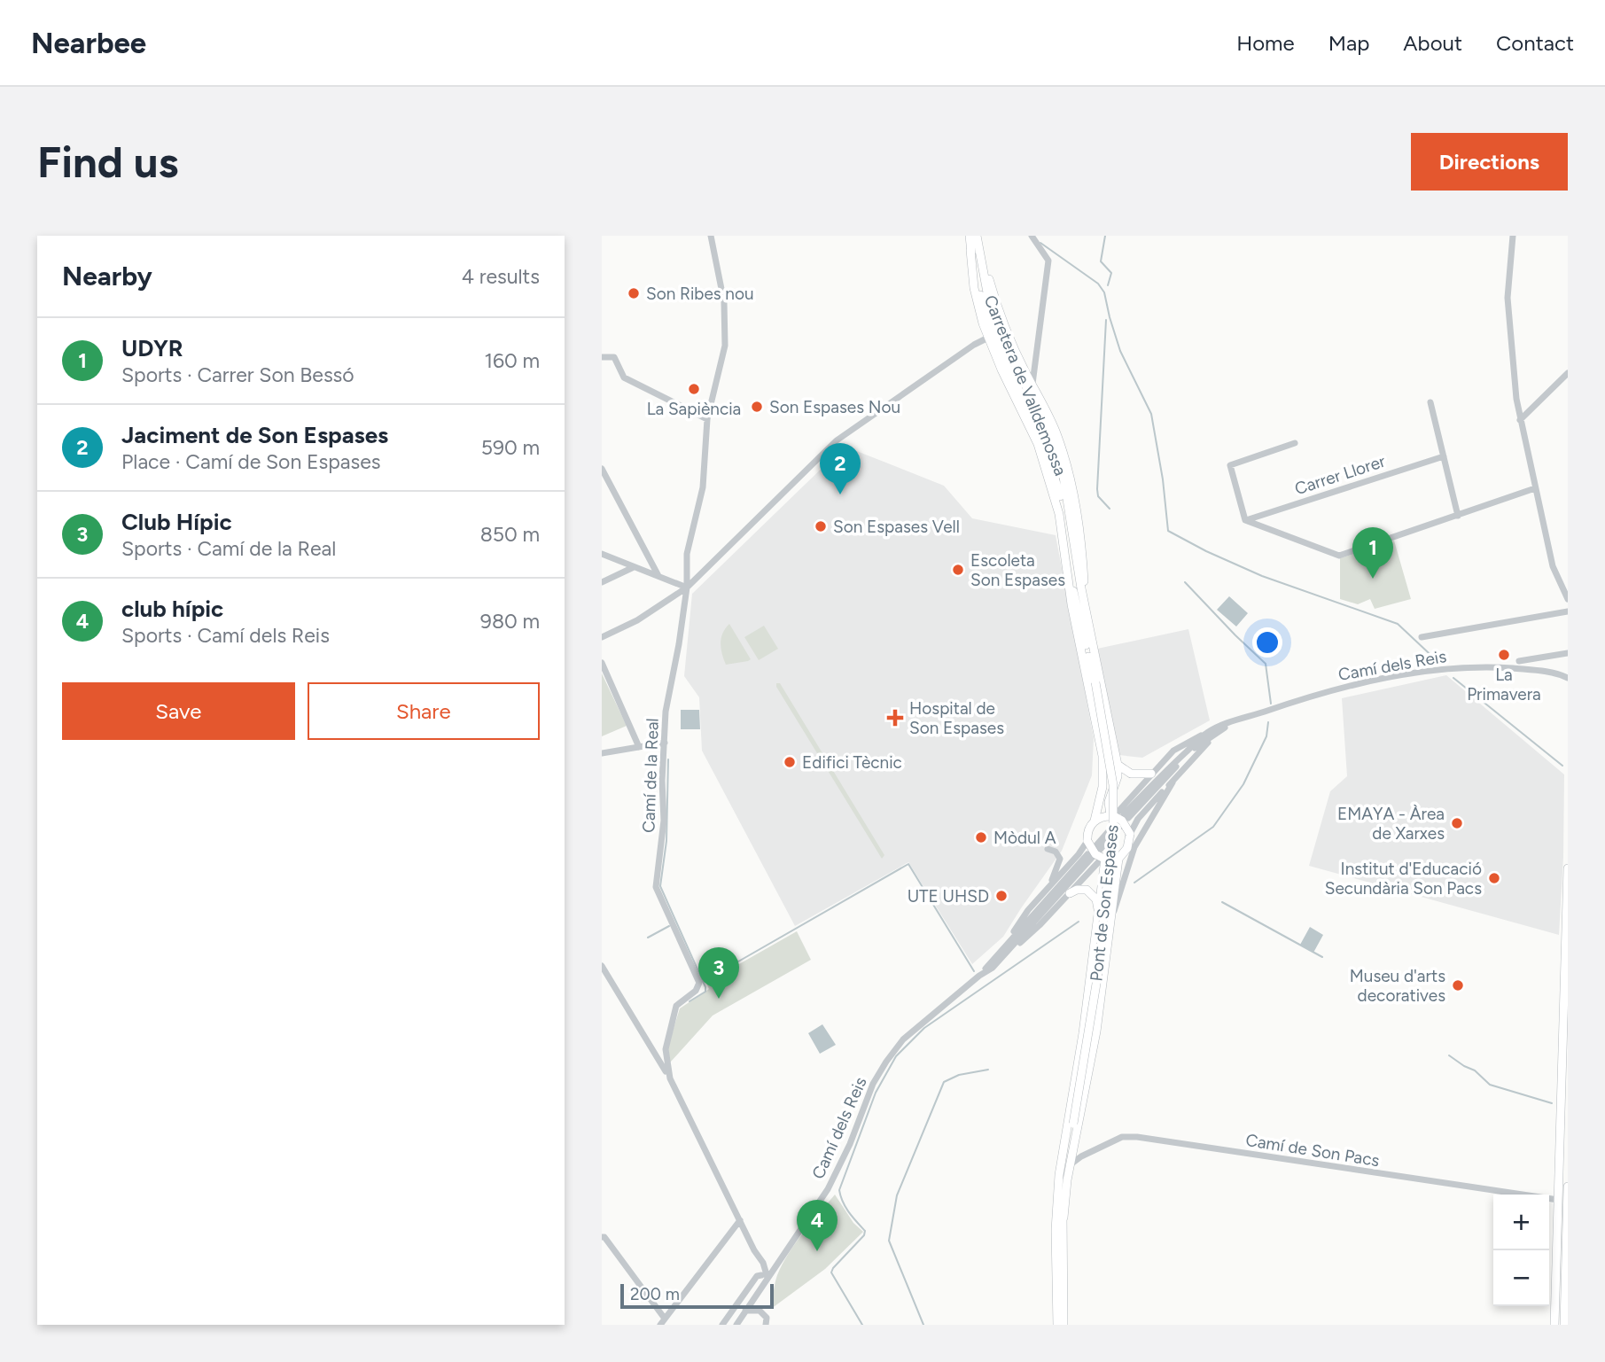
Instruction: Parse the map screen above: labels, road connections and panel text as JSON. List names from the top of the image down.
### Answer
{
  "streets": {
    "main road": ["Carretera de Valldemossa", "Pont de Son Espases"],
    "street": [
      "Carrer Llorer",
      "Camí dels Reis",
      "Camí de la Real",
      "Camí de Son Pacs"
    ]
  },
  "crossings": [
    ["Carretera de Valldemossa", "Pont de Son Espases"],
    ["Camí dels Reis", "Camí de la Real"]
  ],
  "places": {
    "other": [
      "Son Ribes nou",
      "La Sapiència",
      "Son Espases Nou",
      "Son Espases Vell",
      "Escoleta Son Espases",
      "La Primavera",
      "Edifici Tècnic",
      "EMAYA - Àrea de Xarxes",
      "Mòdul A",
      "Institut d'Educació Secundària Son Pacs",
      "UTE UHSD",
      "Museu d'arts decoratives"
    ],
    "health": ["Hospital de Son Espases"]
  },
  "scale_bar": "200 m",
  "page": {
    "header": "Nearbee",
    "nav": [
      "Home",
      "Map",
      "About",
      "Contact"
    ],
    "buttons": [
      "Directions",
      ["Save", "Share"]
    ],
    "title": "Find us",
    "heading": ["Nearby", "4 results"],
    "list": [
      {
        "mark": "1",
        "name": "UDYR",
        "note": "Sports · Carrer Son Bessó",
        "value": "160 m"
      },
      {
        "mark": "2",
        "name": "Jaciment de Son Espases",
        "note": "Place · Camí de Son Espases",
        "value": "590 m"
      },
      {
        "mark": "3",
        "name": "Club Hípic",
        "note": "Sports · Camí de la Real",
        "value": "850 m"
      },
      {
        "mark": "4",
        "name": "club hípic",
        "note": "Sports · Camí dels Reis",
        "value": "980 m"
      }
    ],
    "pins": [
      "2",
      "1",
      "3",
      "4"
    ],
    "map_buttons": ["+", "−"],
    "scale": "200 m"
  }
}
